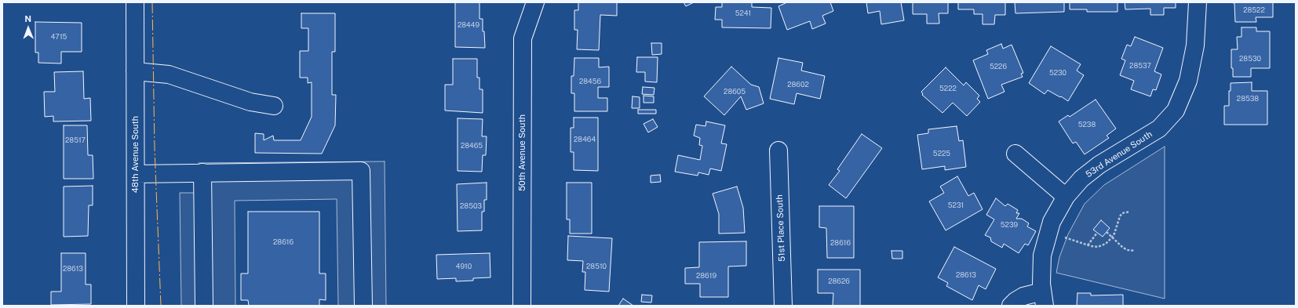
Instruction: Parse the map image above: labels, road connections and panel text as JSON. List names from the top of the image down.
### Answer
{
  "streets": {
    "street": [
      "50th Avenue South",
      "48th Avenue South",
      "53rd Avenue South",
      "51st Place South"
    ]
  },
  "house_numbers": [
    "28522",
    "5241",
    "28449",
    "4715",
    "28530",
    "28537",
    "5226",
    "5230",
    "28456",
    "28602",
    "5222",
    "28605",
    "28538",
    "5238",
    "28464",
    "28517",
    "28465",
    "5225",
    "5231",
    "28503",
    "5239",
    "28616",
    "28616",
    "4910",
    "28510",
    "28613",
    "28613",
    "28619",
    "28626"
  ],
  "north": "top"
}
